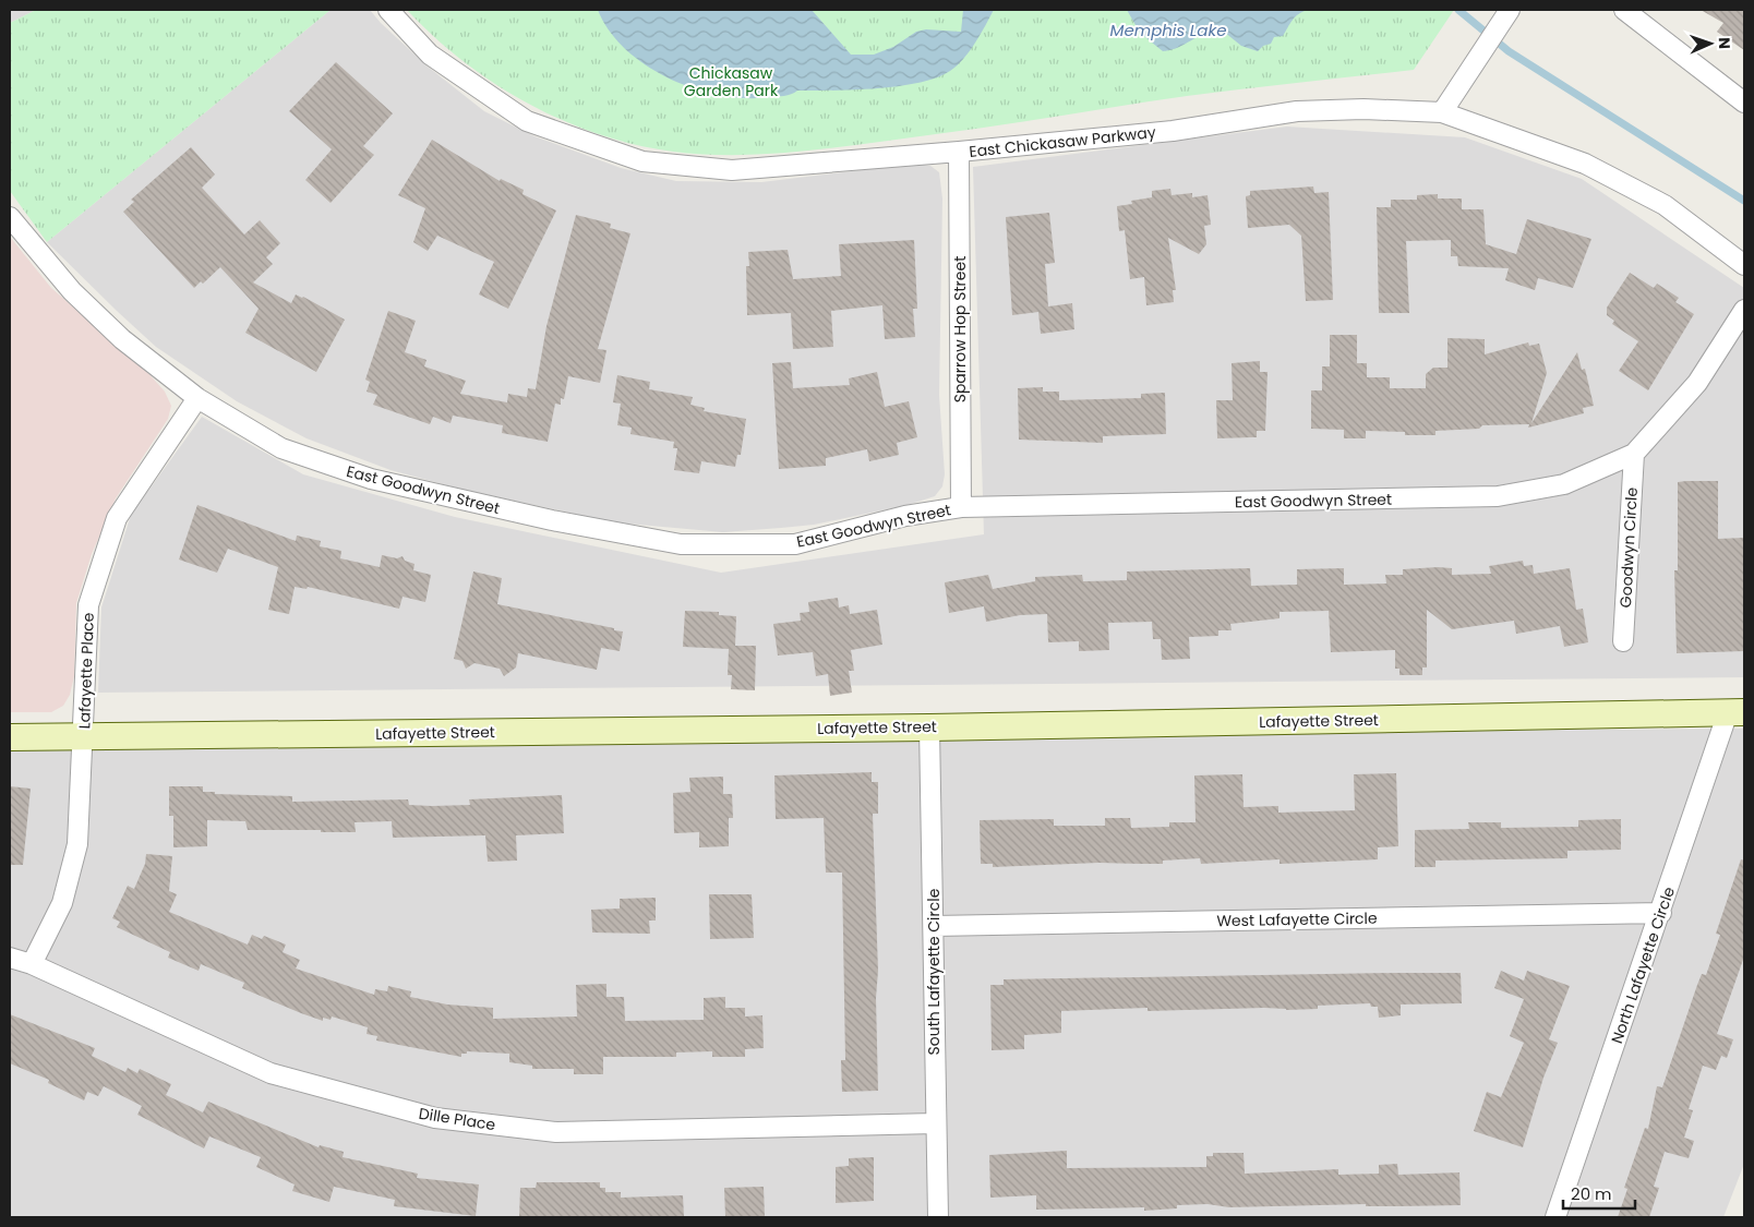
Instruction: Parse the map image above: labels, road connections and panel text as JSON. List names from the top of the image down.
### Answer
{
  "streets": {
    "street": [
      "East Chickasaw Parkway",
      "Sparrow Hop Street",
      "East Goodwyn Street",
      "Goodwyn Circle",
      "Lafayette Place",
      "Lafayette Street",
      "West Lafayette Circle",
      "North Lafayette Circle",
      "South Lafayette Circle",
      "Dille Place"
    ]
  },
  "crossings": [
    ["East Chickasaw Parkway", "Sparrow Hop Street"],
    ["Sparrow Hop Street", "East Goodwyn Street"],
    ["East Goodwyn Street", "Goodwyn Circle"],
    ["East Goodwyn Street", "Lafayette Place"],
    ["Lafayette Place", "Lafayette Street"],
    ["Lafayette Place", "Dille Place"],
    ["Lafayette Street", "North Lafayette Circle"],
    ["Lafayette Street", "South Lafayette Circle"],
    ["West Lafayette Circle", "North Lafayette Circle"],
    ["West Lafayette Circle", "South Lafayette Circle"],
    ["South Lafayette Circle", "Dille Place"]
  ],
  "water": ["Memphis Lake"],
  "parks": ["Chickasaw Garden Park"],
  "scale_bar": "20 m",
  "north": "right"
}
